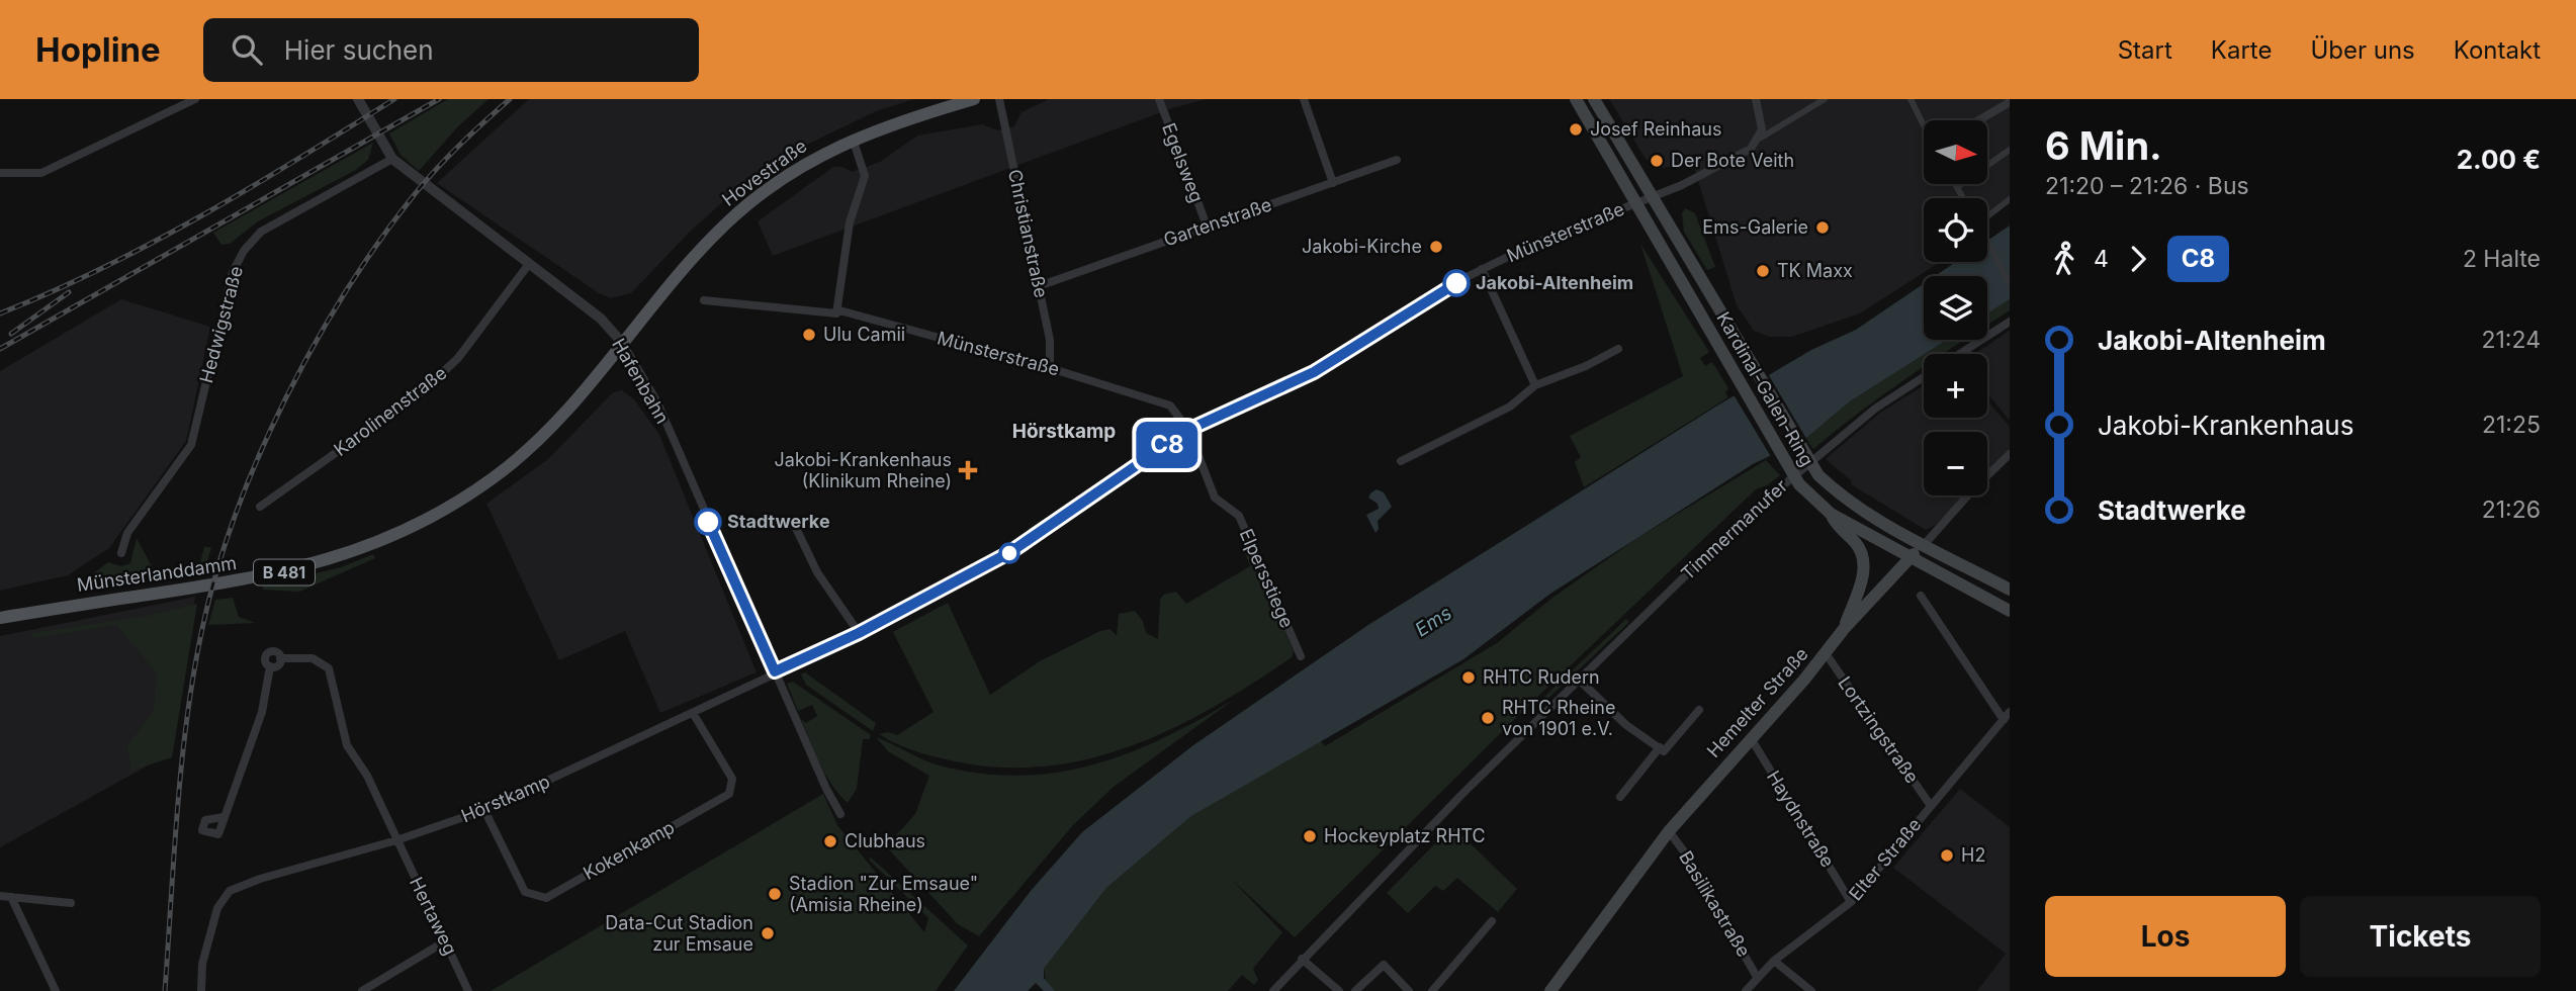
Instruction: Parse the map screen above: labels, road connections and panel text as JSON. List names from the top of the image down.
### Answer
{
  "streets": {
    "main road": [
      "Hovestraße",
      "Kardinal-Galen-Ring",
      "B 481",
      "Münsterlanddamm",
      "Hemelter Straße"
    ],
    "street": [
      "Egelsweg",
      "Gartenstraße",
      "Münsterstraße",
      "Christianstraße",
      "Hedwigstraße",
      "Hafenbahn",
      "Karolinenstraße",
      "Timmermanufer",
      "Elpersstiege",
      "Lortzingstraße",
      "Hörstkamp",
      "Haydnstraße",
      "Kokenkamp",
      "Elter Straße",
      "Basilikastraße",
      "Hertaweg"
    ]
  },
  "crossings": [
    ["Egelsweg", "Gartenstraße"],
    ["Hovestraße", "Hafenbahn"],
    ["Hovestraße", "Münsterlanddamm"],
    ["Gartenstraße", "Christianstraße"],
    ["Münsterstraße", "Christianstraße"],
    ["Münsterstraße", "Kardinal-Galen-Ring"],
    ["Münsterstraße", "Elpersstiege"],
    ["Münsterstraße", "Hörstkamp"],
    ["Hedwigstraße", "Hafenbahn"],
    ["Hafenbahn", "Karolinenstraße"],
    ["Hafenbahn", "Münsterlanddamm"],
    ["Hafenbahn", "Hörstkamp"],
    ["Kardinal-Galen-Ring", "Hemelter Straße"],
    ["Elpersstiege", "Hörstkamp"],
    ["Hemelter Straße", "Lortzingstraße"],
    ["Hemelter Straße", "Haydnstraße"],
    ["Hemelter Straße", "Basilikastraße"],
    ["Lortzingstraße", "Elter Straße"],
    ["Hörstkamp", "Kokenkamp"],
    ["Hörstkamp", "Hertaweg"],
    ["Haydnstraße", "Elter Straße"],
    ["Elter Straße", "Basilikastraße"]
  ],
  "districts": ["Hörstkamp"],
  "water": ["Ems"],
  "places": {
    "other": [
      "Josef Reinhaus",
      "Der Bote Veith",
      "Ems-Galerie",
      "Jakobi-Kirche",
      "TK Maxx",
      "Jakobi-Altenheim",
      "Ulu Camii",
      "Stadtwerke",
      "RHTC Rudern",
      "RHTC Rheine von 1901 e.V.",
      "Hockeyplatz RHTC",
      "Clubhaus",
      "H2",
      "Stadion \"Zur Emsaue\" (Amisia Rheine)",
      "Data-Cut Stadion zur Emsaue"
    ],
    "health": ["Jakobi-Krankenhaus (Klinikum Rheine)"]
  },
  "lines": ["bus line C8"],
  "north": "right",
  "page": {
    "header": "Hopline",
    "search": "Hier suchen",
    "nav": [
      "Start",
      "Karte",
      "Über uns",
      "Kontakt"
    ],
    "on_map": "C8",
    "heading": ["6 Min.", "21:20 – 21:26 · Bus", "2.00 €"],
    "map_buttons": ["+", "−"],
    "legs": ["4", "C8", "2 Halte"],
    "list": [
      {
        "name": "Jakobi-Altenheim",
        "value": "21:24"
      },
      {
        "name": "Jakobi-Krankenhaus",
        "value": "21:25"
      },
      {
        "name": "Stadtwerke",
        "value": "21:26"
      }
    ],
    "buttons": ["Los", "Tickets"]
  }
}
